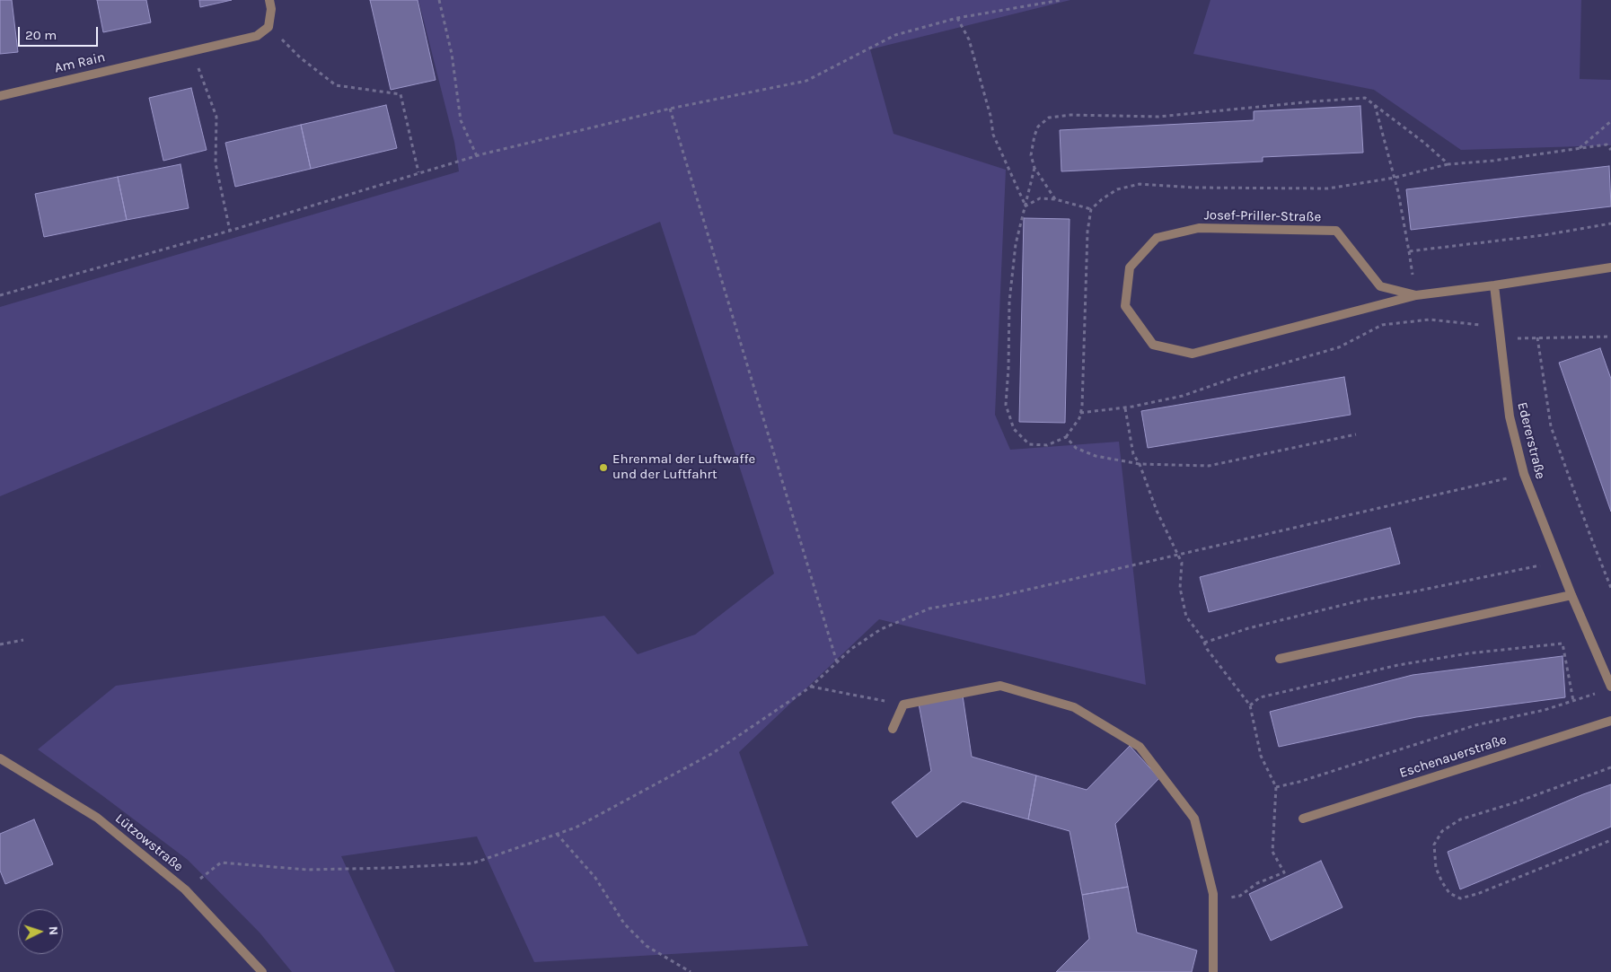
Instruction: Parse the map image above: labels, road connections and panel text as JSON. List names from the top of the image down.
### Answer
{
  "streets": {
    "street": [
      "Am Rain",
      "Josef-Priller-Straße",
      "Edererstraße",
      "Eschenauerstraße",
      "Lützowstraße"
    ]
  },
  "crossings": [
    ["Josef-Priller-Straße", "Edererstraße"]
  ],
  "places": ["Ehrenmal der Luftwaffe und der Luftfahrt"],
  "scale_bar": "20 m",
  "north": "right"
}
